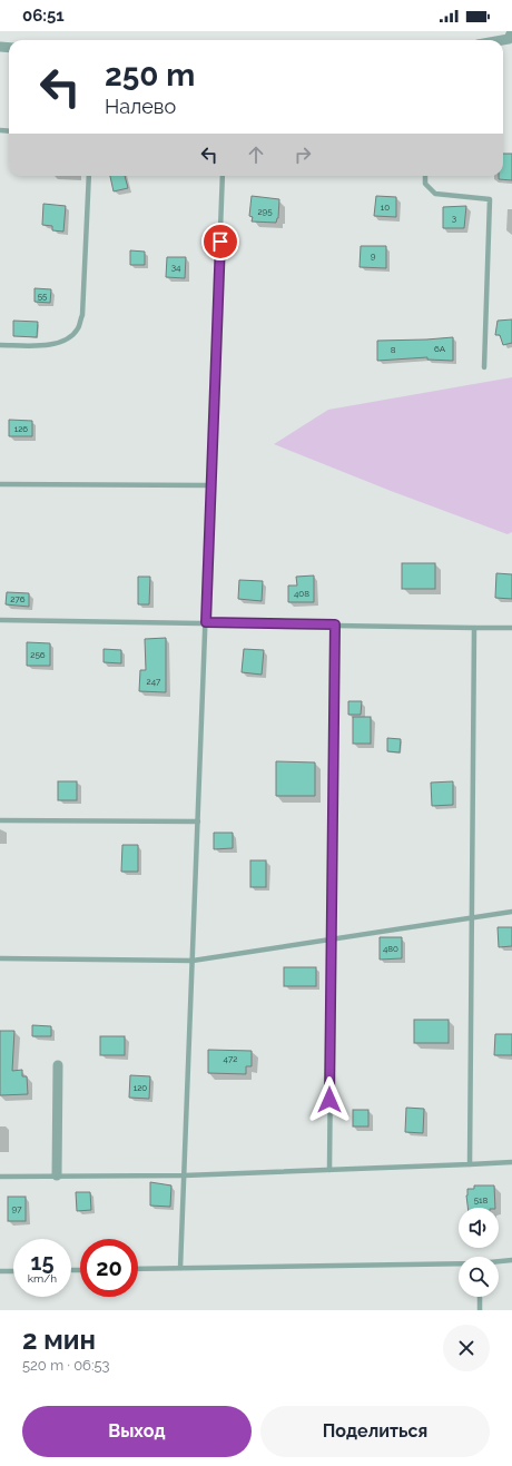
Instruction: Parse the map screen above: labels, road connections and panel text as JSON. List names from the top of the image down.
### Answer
{
  "house_numbers": [
    "10",
    "295",
    "3",
    "9",
    "34",
    "55",
    "6А",
    "8",
    "126",
    "408",
    "276",
    "256",
    "247",
    "480",
    "472",
    "120",
    "518",
    "97"
  ],
  "page": {
    "status": "06:51",
    "turn": ["250 m", "Налево"],
    "speed": "15 km/h",
    "limit": "20",
    "heading": ["2 мин", "520 m · 06:53"],
    "buttons": ["Выход", "Поделиться"]
  }
}
